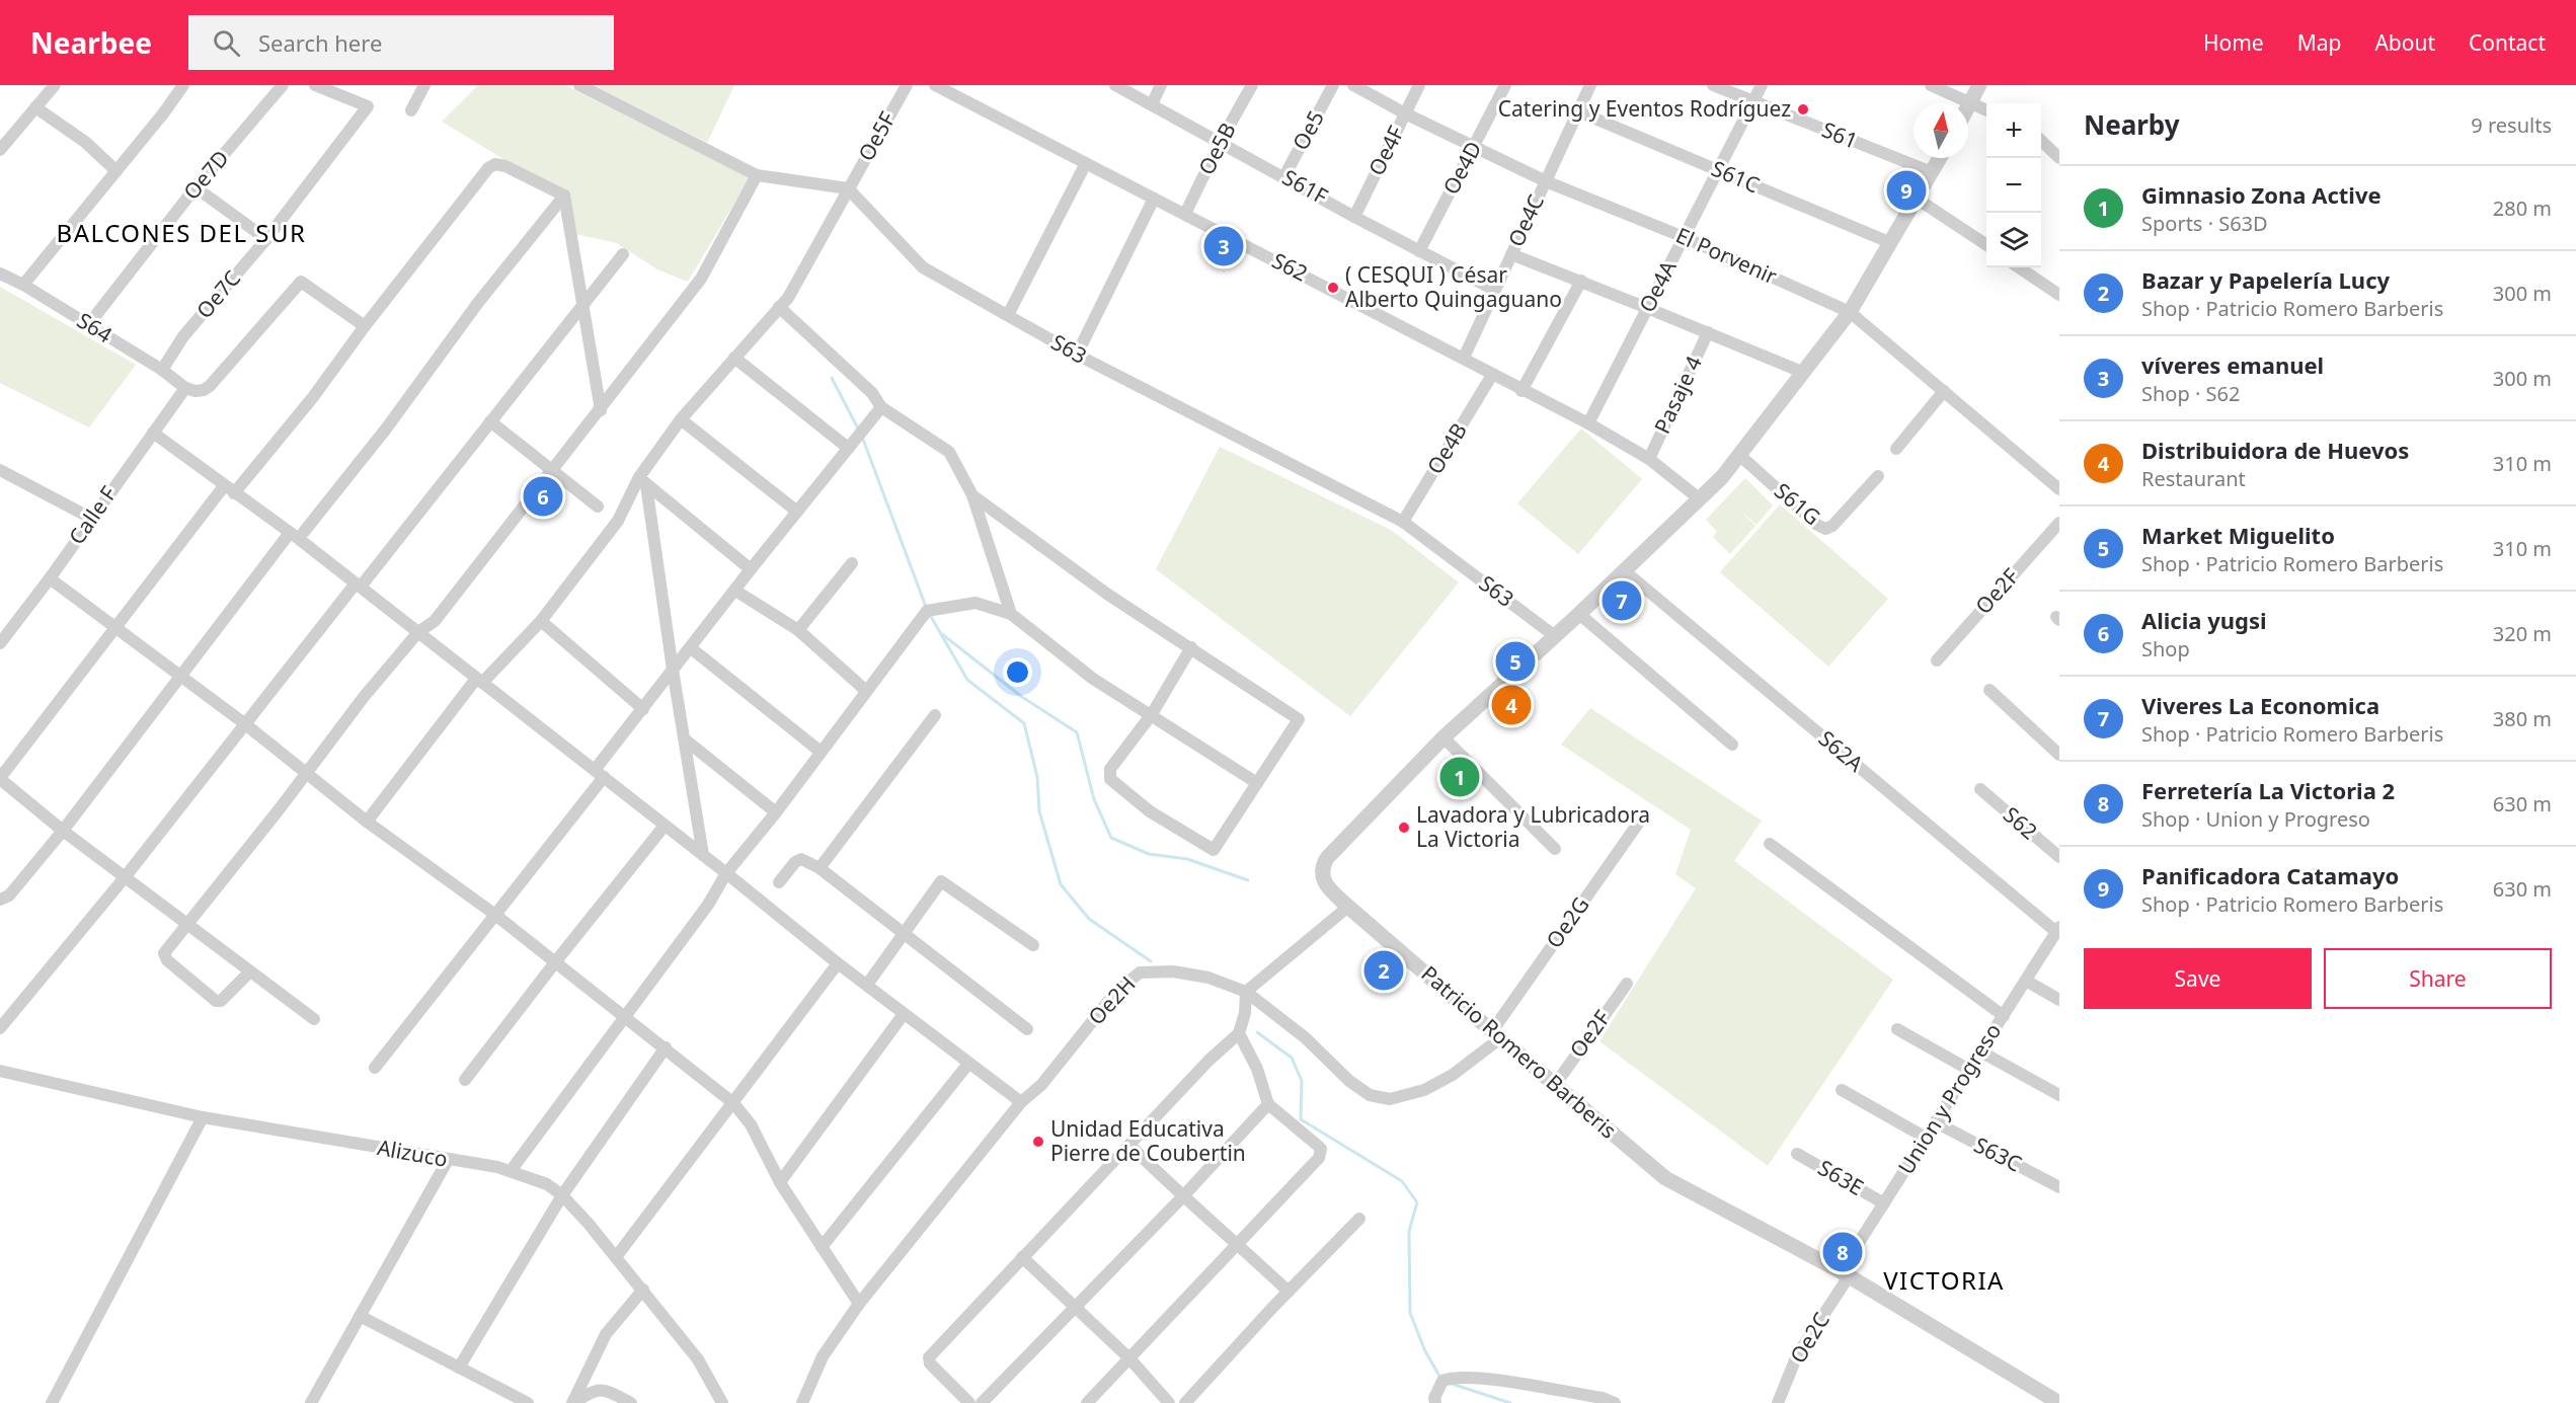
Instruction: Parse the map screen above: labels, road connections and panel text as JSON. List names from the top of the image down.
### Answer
{
  "streets": {
    "street": [
      "Oe5",
      "S61",
      "Oe5F",
      "Oe5B",
      "Oe4F",
      "Oe4D",
      "Oe7D",
      "S61C",
      "S61F",
      "Oe4C",
      "El Porvenir",
      "S62",
      "Oe4A",
      "Oe7C",
      "S64",
      "S63",
      "Pasaje 4",
      "Oe4B",
      "S61G",
      "Calle F",
      "Oe2F",
      "S62A",
      "Oe2G",
      "Oe2H",
      "Patricio Romero Barberis",
      "Union y Progreso",
      "Alizuco",
      "S63C",
      "S63E",
      "Oe2C"
    ]
  },
  "crossings": [
    ["Oe5", "S61F"],
    ["S61", "Oe4A"],
    ["S61", "Patricio Romero Barberis"],
    ["Oe5F", "S63"],
    ["Oe5B", "S61F"],
    ["Oe5B", "S62"],
    ["Oe4F", "S61F"],
    ["Oe4F", "El Porvenir"],
    ["Oe4D", "S61F"],
    ["Oe4D", "El Porvenir"],
    ["Oe7D", "S64"],
    ["S61C", "Oe4C"],
    ["S61C", "Oe4A"],
    ["S61C", "Patricio Romero Barberis"],
    ["S61F", "Oe4C"],
    ["Oe4C", "El Porvenir"],
    ["Oe4C", "S62"],
    ["El Porvenir", "Oe4A"],
    ["El Porvenir", "Patricio Romero Barberis"],
    ["S62", "Oe4A"],
    ["S62", "Pasaje 4"],
    ["S62", "Oe4B"],
    ["S62", "Patricio Romero Barberis"],
    ["Oe7C", "S64"],
    ["S64", "Calle F"],
    ["S63", "Oe4B"],
    ["S63", "Patricio Romero Barberis"],
    ["S61G", "Patricio Romero Barberis"],
    ["Oe2F", "Patricio Romero Barberis"],
    ["S62A", "Patricio Romero Barberis"],
    ["S62A", "Union y Progreso"],
    ["Oe2G", "Oe2H"],
    ["Oe2G", "Patricio Romero Barberis"],
    ["Oe2H", "Patricio Romero Barberis"],
    ["Patricio Romero Barberis", "Union y Progreso"],
    ["Patricio Romero Barberis", "Oe2C"],
    ["Union y Progreso", "S63C"],
    ["Union y Progreso", "S63E"],
    ["Union y Progreso", "Oe2C"]
  ],
  "districts": ["BALCONES DEL SUR", "VICTORIA"],
  "places": [
    "Catering y Eventos Rodríguez",
    "( CESQUI ) César Alberto Quingaguano",
    "Lavadora y Lubricadora La Victoria",
    "Unidad Educativa Pierre de Coubertin"
  ],
  "north": "top",
  "page": {
    "header": "Nearbee",
    "search": "Search here",
    "nav": [
      "Home",
      "Map",
      "About",
      "Contact"
    ],
    "heading": ["Nearby", "9 results"],
    "map_buttons": ["+", "−"],
    "list": [
      {
        "mark": "1",
        "name": "Gimnasio Zona Active",
        "note": "Sports · S63D",
        "value": "280 m"
      },
      {
        "mark": "2",
        "name": "Bazar y Papelería Lucy",
        "note": "Shop · Patricio Romero Barberis",
        "value": "300 m"
      },
      {
        "mark": "3",
        "name": "víveres emanuel",
        "note": "Shop · S62",
        "value": "300 m"
      },
      {
        "mark": "4",
        "name": "Distribuidora de Huevos",
        "note": "Restaurant",
        "value": "310 m"
      },
      {
        "mark": "5",
        "name": "Market Miguelito",
        "note": "Shop · Patricio Romero Barberis",
        "value": "310 m"
      },
      {
        "mark": "6",
        "name": "Alicia yugsi",
        "note": "Shop",
        "value": "320 m"
      },
      {
        "mark": "7",
        "name": "Viveres La Economica",
        "note": "Shop · Patricio Romero Barberis",
        "value": "380 m"
      },
      {
        "mark": "8",
        "name": "Ferretería La Victoria 2",
        "note": "Shop · Union y Progreso",
        "value": "630 m"
      },
      {
        "mark": "9",
        "name": "Panificadora Catamayo",
        "note": "Shop · Patricio Romero Barberis",
        "value": "630 m"
      }
    ],
    "pins": [
      "9",
      "3",
      "6",
      "7",
      "5",
      "4",
      "1",
      "2",
      "8"
    ],
    "buttons": ["Save", "Share"]
  }
}
